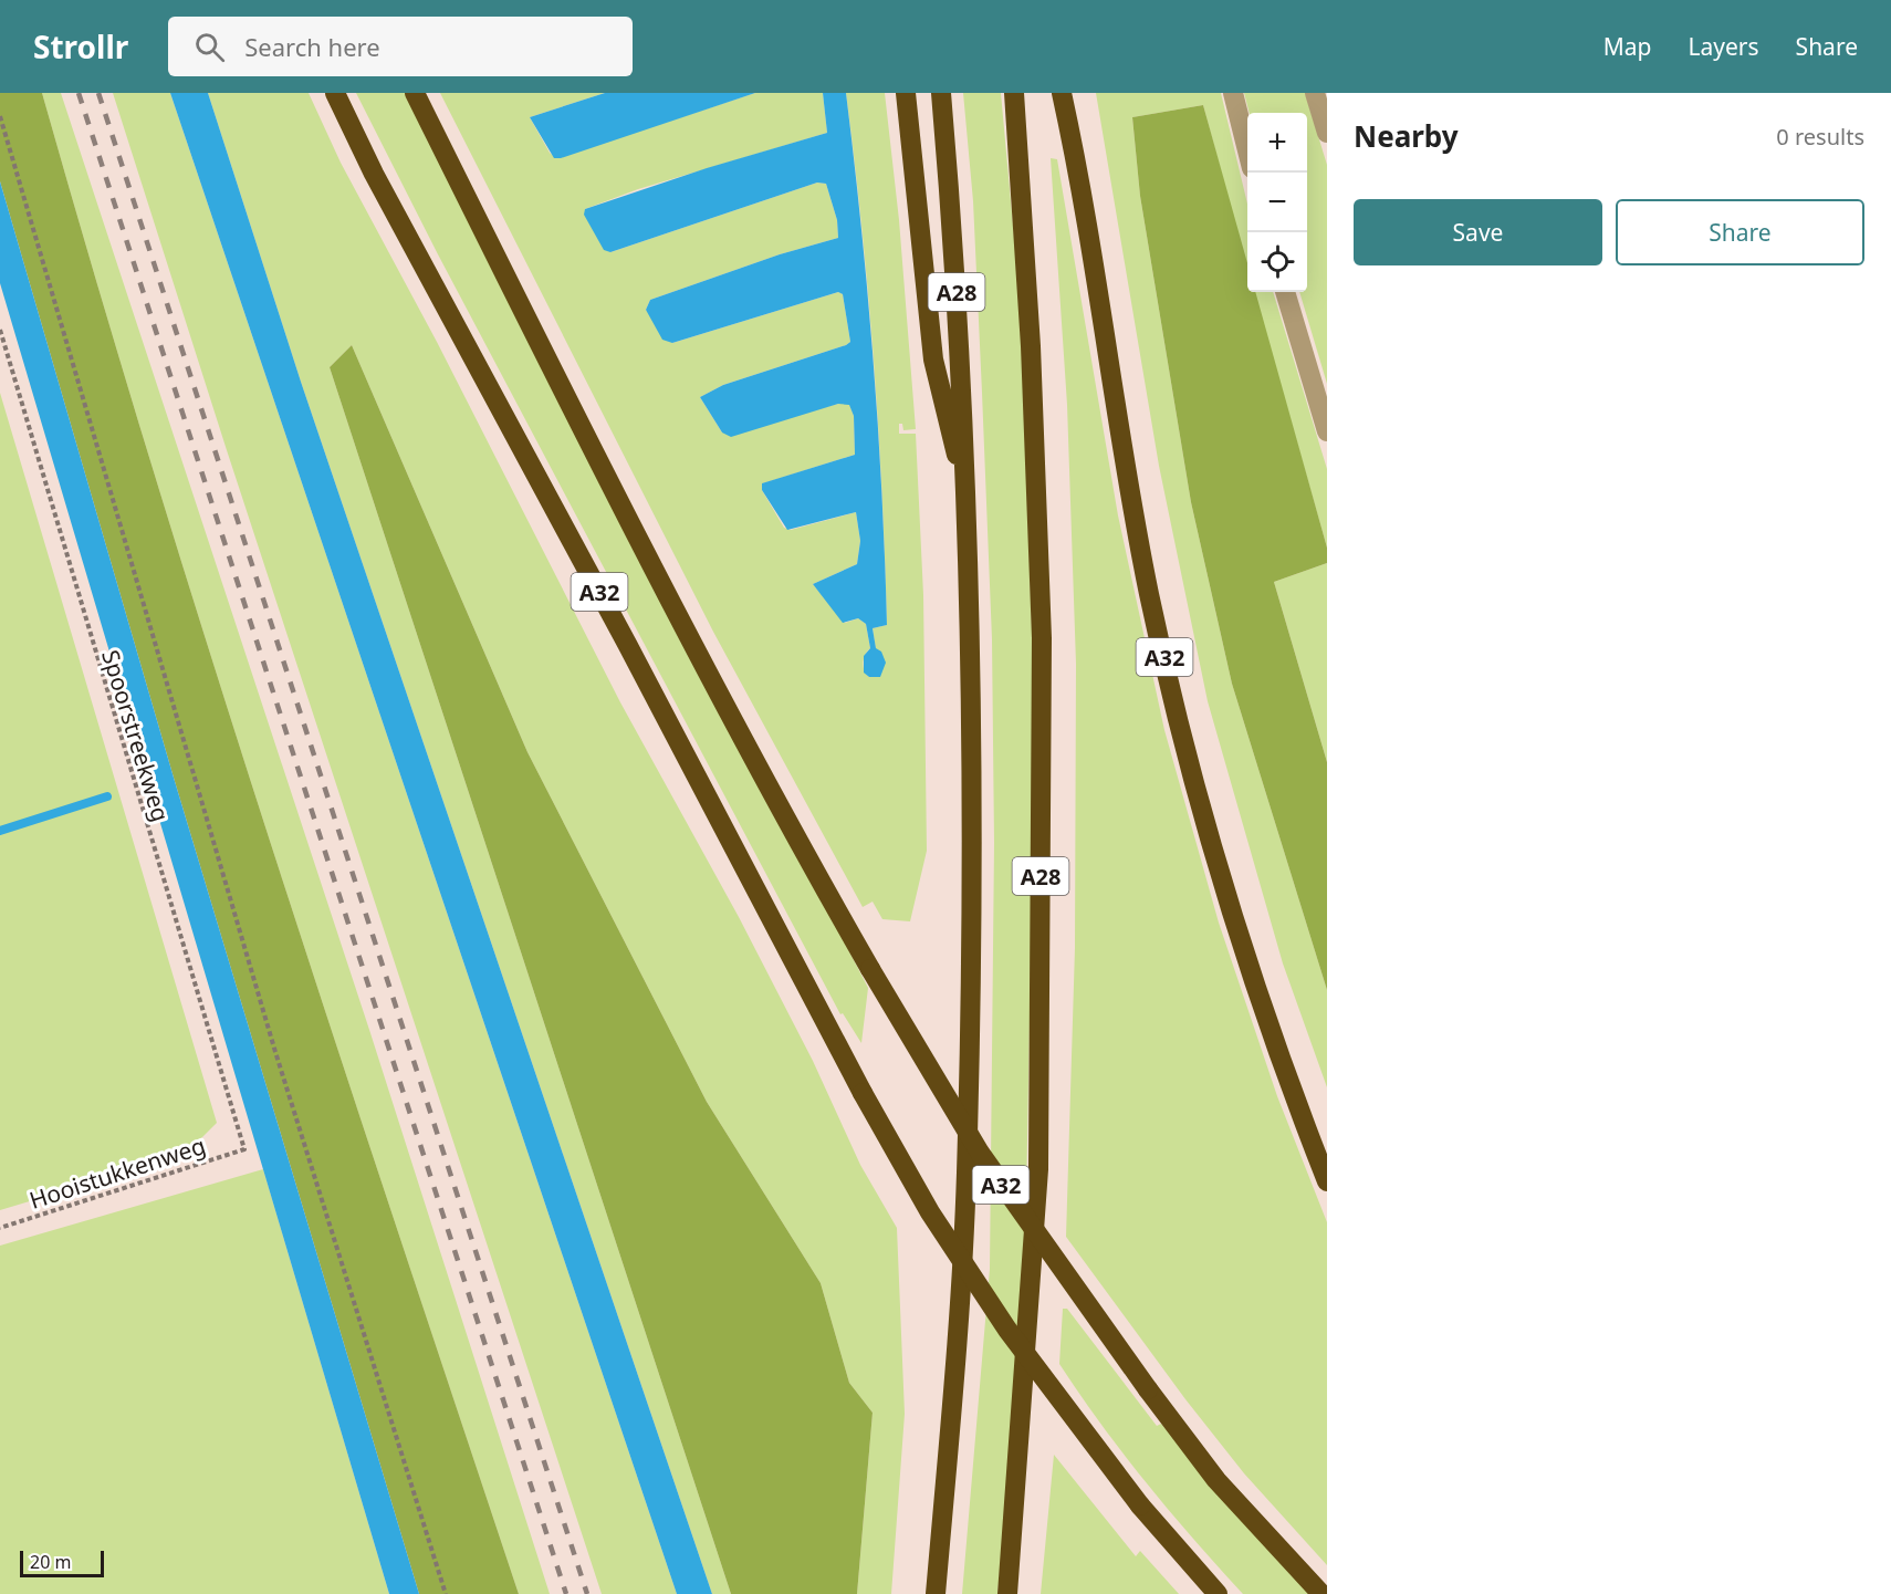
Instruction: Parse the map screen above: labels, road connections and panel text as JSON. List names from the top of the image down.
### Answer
{
  "streets": {
    "highway": ["A28", "A32"],
    "path": ["Spoorstreekweg", "Hooistukkenweg"]
  },
  "crossings": [
    ["Spoorstreekweg", "Hooistukkenweg"]
  ],
  "scale_bar": "20 m",
  "page": {
    "header": "Strollr",
    "search": "Search here",
    "nav": ["Map", "Layers", "Share"],
    "heading": ["Nearby", "0 results"],
    "map_buttons": ["+", "−"],
    "buttons": ["Save", "Share"],
    "scale": "20 m"
  }
}
